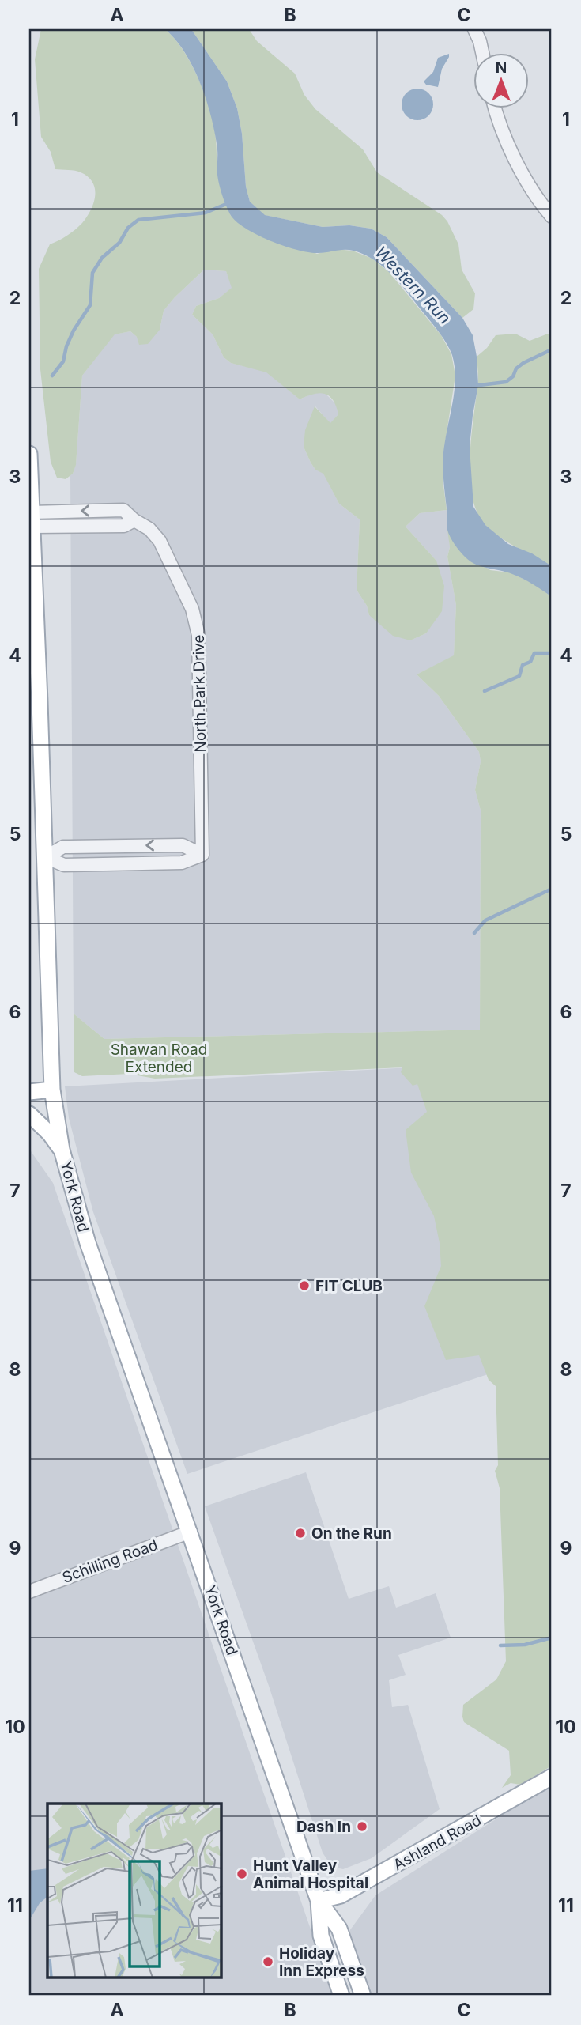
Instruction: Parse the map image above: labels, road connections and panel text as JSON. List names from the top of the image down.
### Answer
{
  "streets": {
    "main road": ["York Road", "Ashland Road"],
    "street": ["North Park Drive", "Schilling Road"]
  },
  "crossings": [
    ["North Park Drive", "York Road"],
    ["York Road", "Schilling Road"],
    ["York Road", "Ashland Road"]
  ],
  "water": ["Western Run"],
  "parks": ["Shawan Road Extended"],
  "places": [
    "FIT CLUB",
    "On the Run",
    "Dash In",
    "Hunt Valley Animal Hospital",
    "Holiday Inn Express"
  ],
  "north": "top",
  "grid": {
    "columns": ["A", "B", "C"],
    "rows": [
      "1",
      "2",
      "3",
      "4",
      "5",
      "6",
      "7",
      "8",
      "9",
      "10",
      "11"
    ]
  }
}
